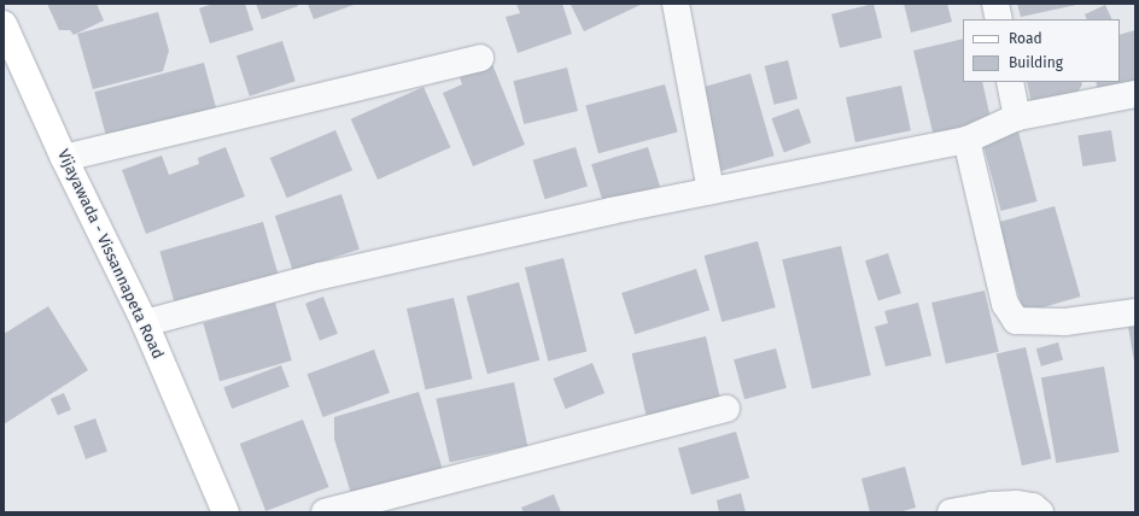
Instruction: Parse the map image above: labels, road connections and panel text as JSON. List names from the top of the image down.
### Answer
{
  "streets": {
    "main road": ["Vijayawada - Vissannapeta Road"]
  },
  "legend": ["Road", "Building"]
}
